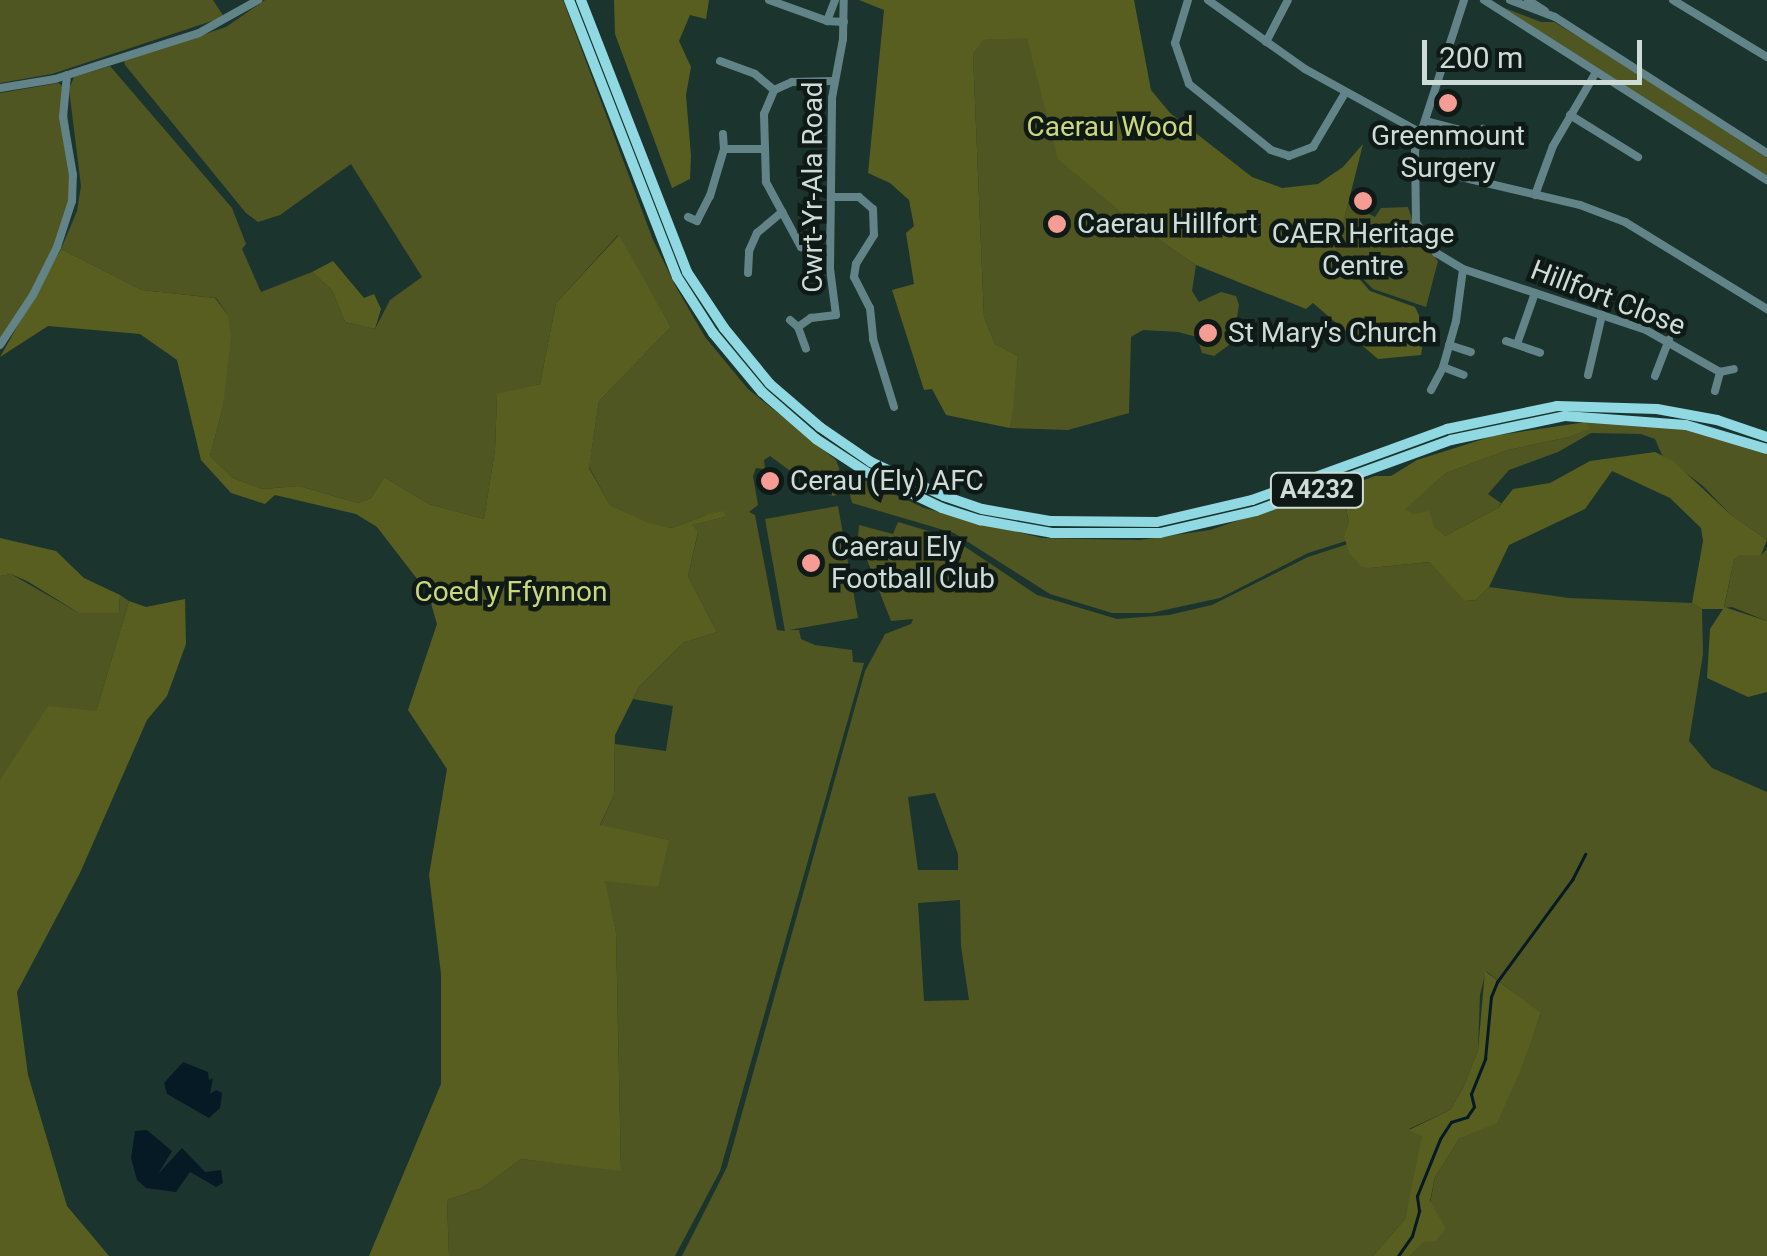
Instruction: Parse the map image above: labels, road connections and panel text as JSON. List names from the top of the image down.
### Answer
{
  "streets": {
    "main road": ["A4232"],
    "street": ["Cwrt-Yr-Ala Road", "Hillfort Close"]
  },
  "parks": ["Caerau Wood", "Coed y Ffynnon"],
  "places": [
    "Greenmount Surgery",
    "CAER Heritage Centre",
    "Caerau Hillfort",
    "St Mary's Church",
    "Cerau (Ely) AFC",
    "Caerau Ely Football Club"
  ],
  "scale_bar": "200 m"
}
